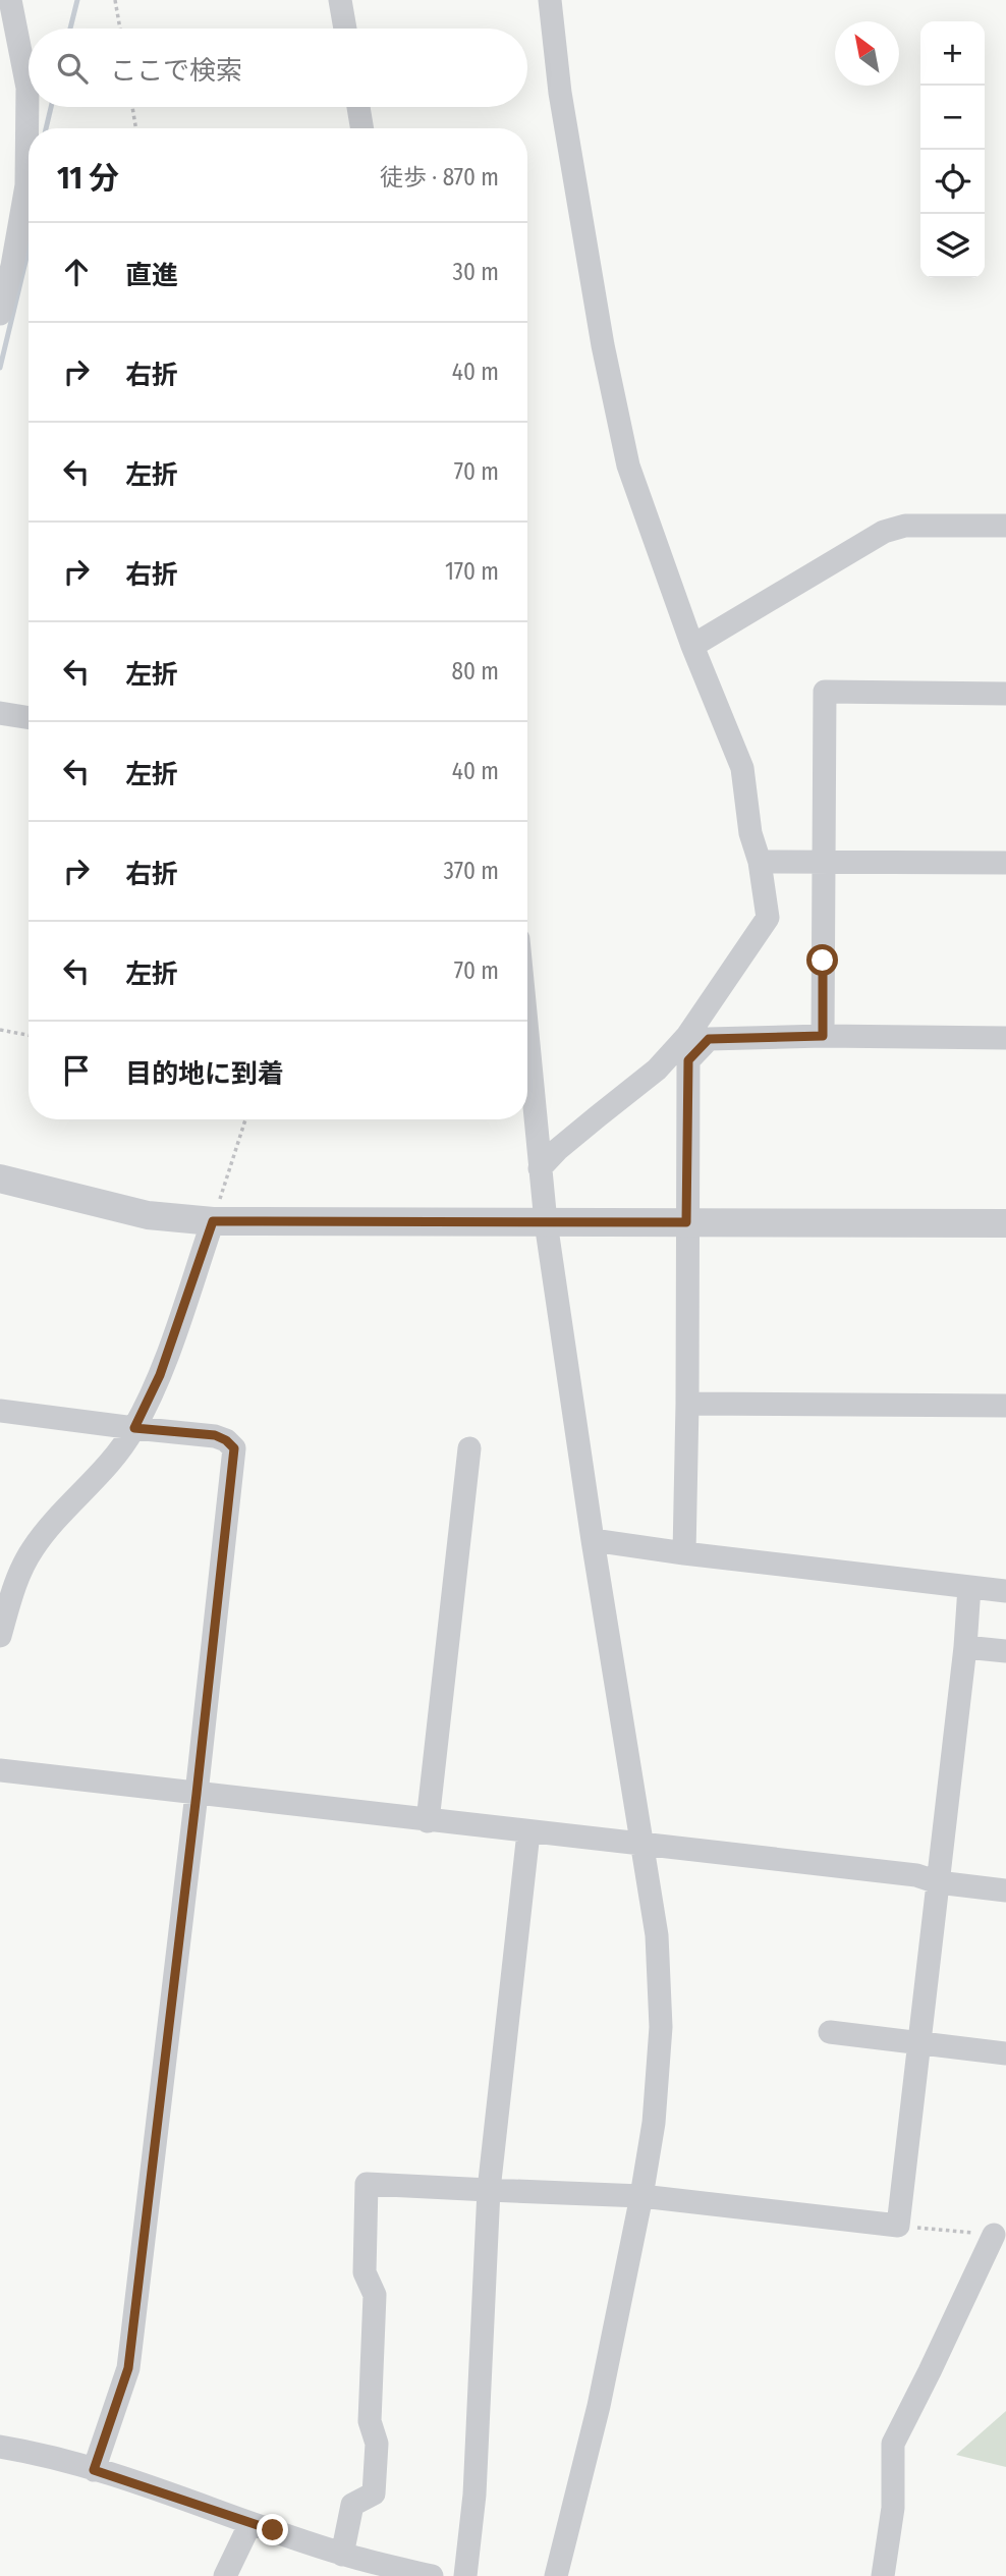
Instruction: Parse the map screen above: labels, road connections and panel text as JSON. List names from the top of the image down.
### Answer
{
  "north": "top left",
  "page": {
    "map_buttons": ["+", "−"],
    "search": "ここで検索",
    "heading": ["11 分", "徒歩 · 870 m"],
    "list": [
      ["直進", "30 m"],
      ["右折", "40 m"],
      ["左折", "70 m"],
      ["右折", "170 m"],
      ["左折", "80 m"],
      ["左折", "40 m"],
      ["右折", "370 m"],
      ["左折", "70 m"],
      "目的地に到着"
    ]
  }
}
